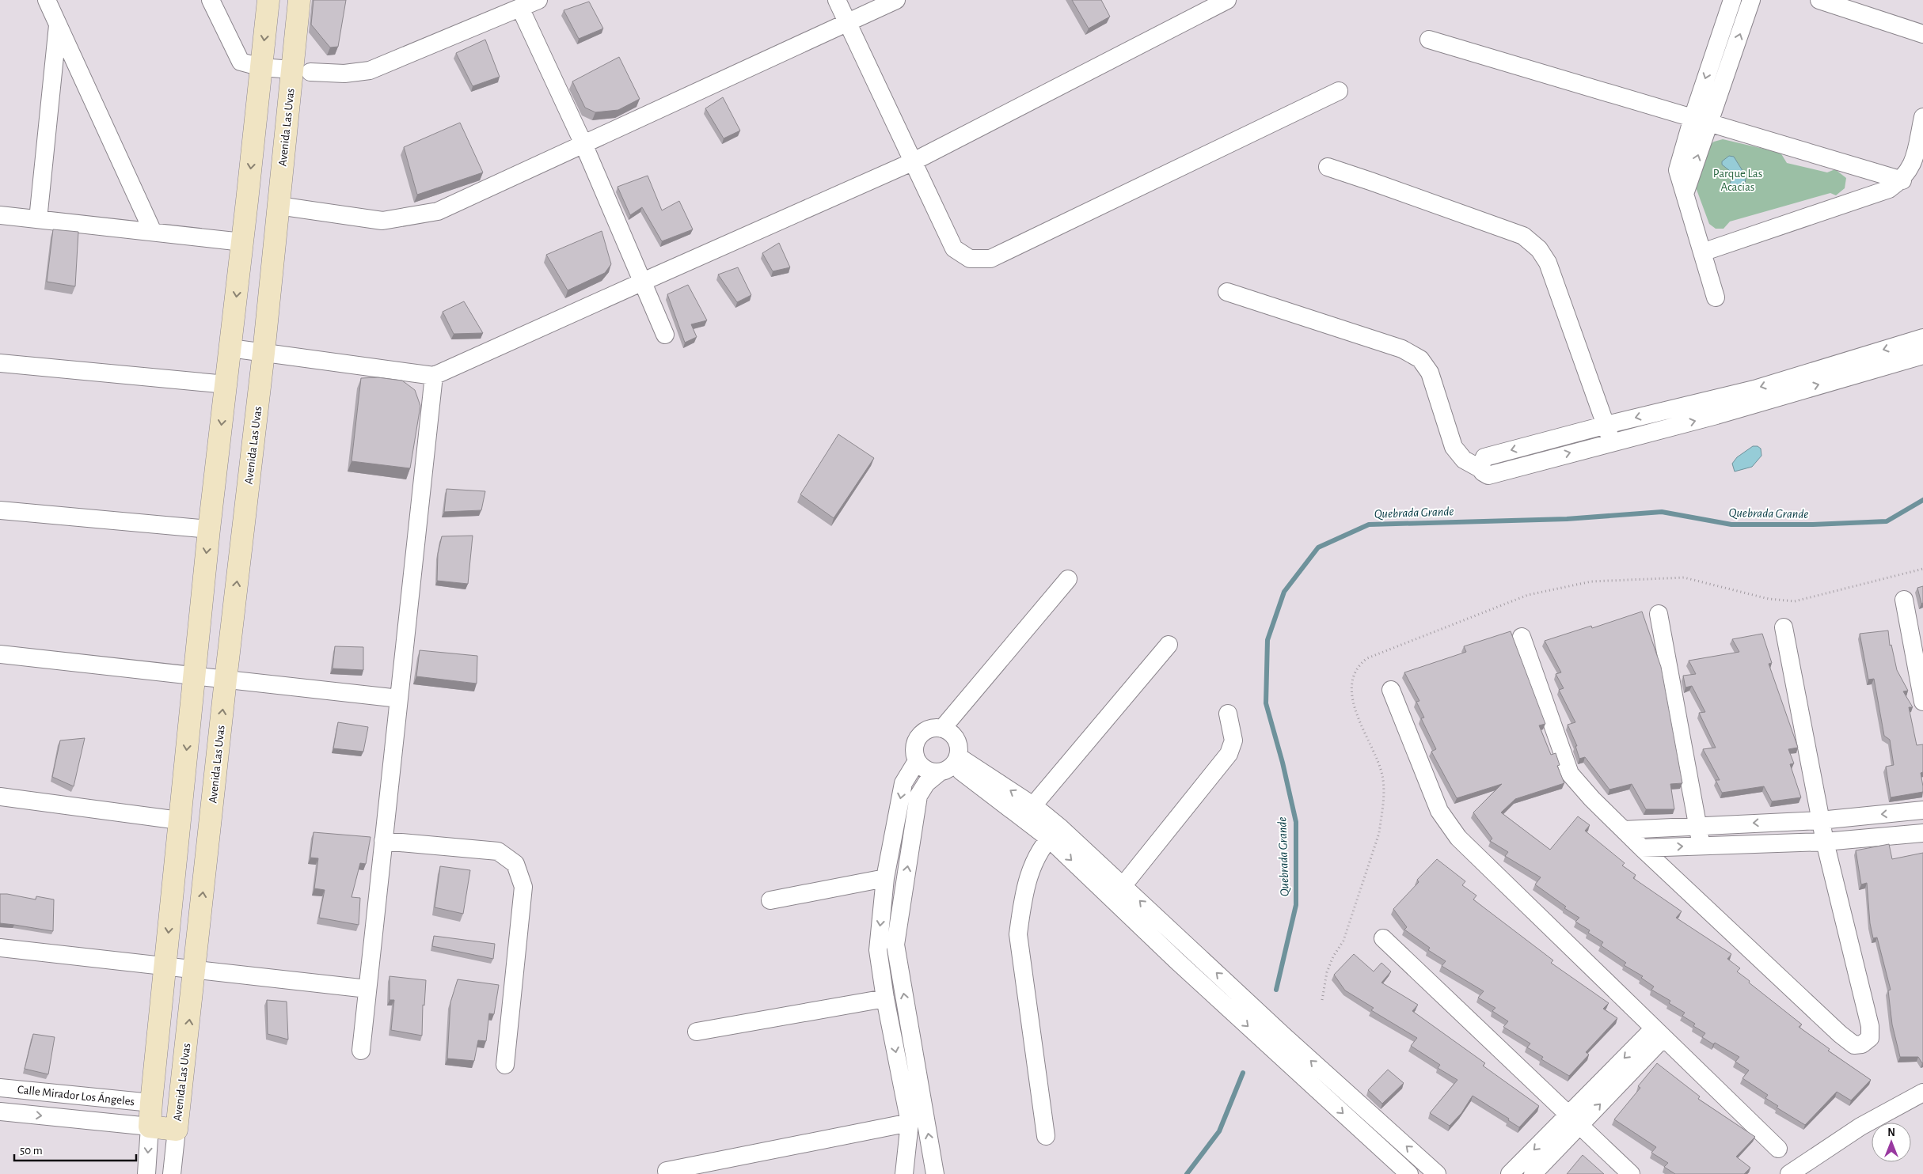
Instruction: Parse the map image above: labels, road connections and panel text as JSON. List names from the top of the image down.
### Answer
{
  "streets": {
    "street": ["Avenida Las Uvas", "Calle Mirador Los Ángeles"]
  },
  "crossings": [
    ["Avenida Las Uvas", "Calle Mirador Los Ángeles"]
  ],
  "water": ["Quebrada Grande"],
  "parks": ["Parque Las Acacias"],
  "scale_bar": "50 m",
  "north": "top"
}
